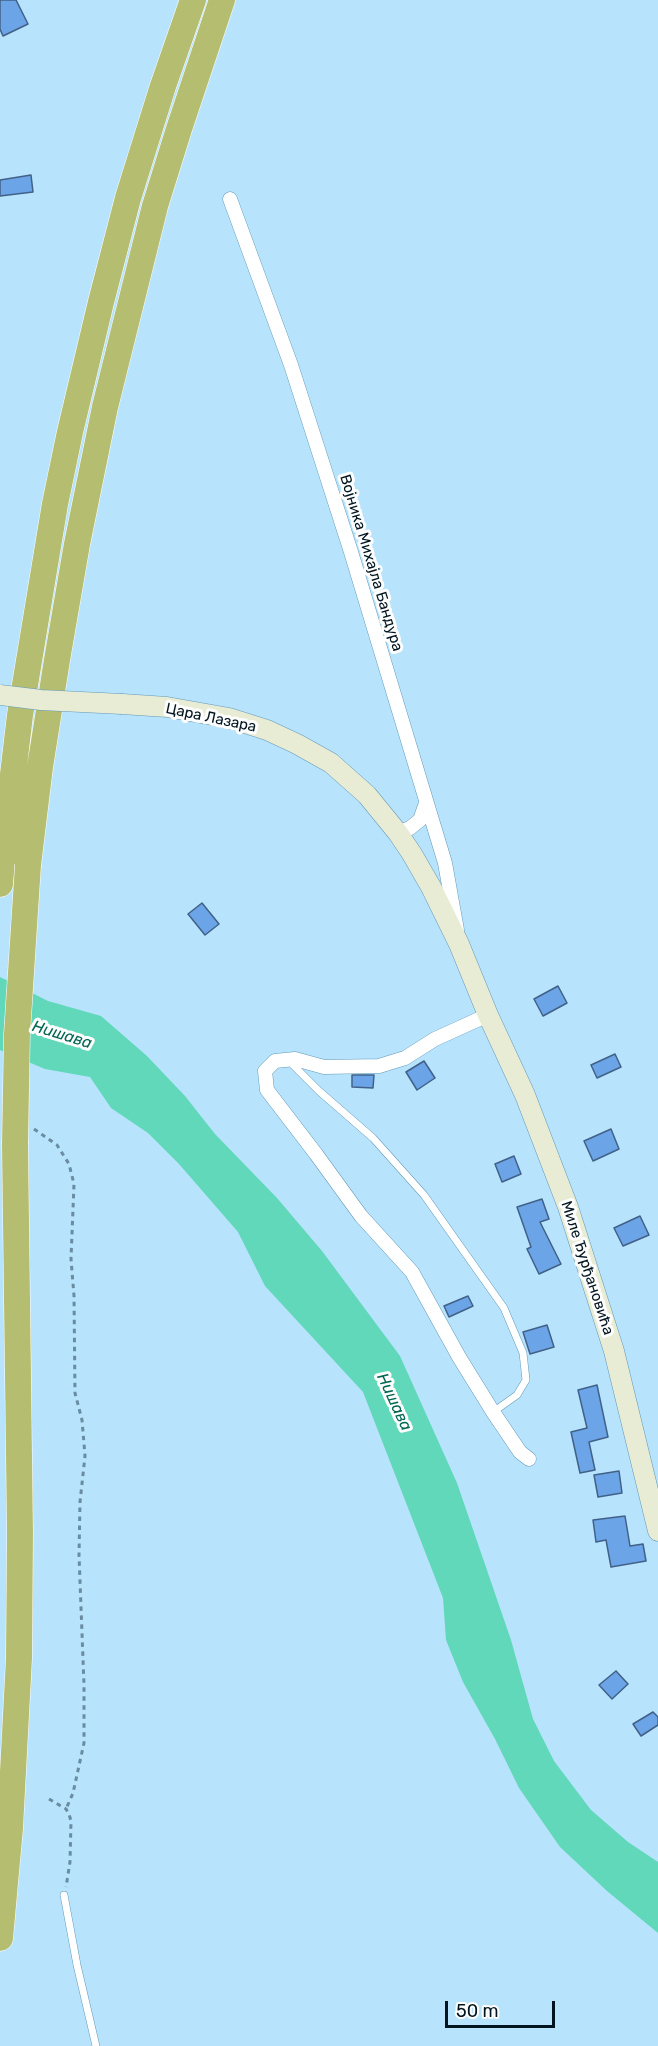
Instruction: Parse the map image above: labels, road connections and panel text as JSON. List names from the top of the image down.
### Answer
{
  "streets": {
    "street": ["Војника Михајла Бандура", "Цара Лазара", "Миле Ђурђановића"]
  },
  "crossings": [
    ["Војника Михајла Бандура", "Цара Лазара"],
    ["Цара Лазара", "Миле Ђурђановића"]
  ],
  "water": ["Нишава"],
  "scale_bar": "50 m"
}
